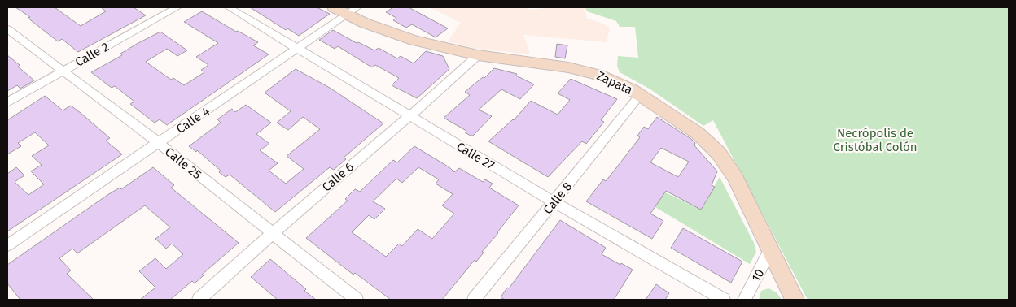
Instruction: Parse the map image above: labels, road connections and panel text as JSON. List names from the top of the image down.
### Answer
{
  "streets": {
    "main road": ["Zapata"],
    "street": [
      "Calle 2",
      "Calle 4",
      "Calle 27",
      "Calle 25",
      "Calle 6",
      "Calle 8",
      "10"
    ]
  },
  "crossings": [
    ["Calle 2", "Calle 25"],
    ["Zapata", "Calle 4"],
    ["Zapata", "Calle 6"],
    ["Zapata", "Calle 8"],
    ["Zapata", "10"],
    ["Calle 4", "Calle 27"],
    ["Calle 4", "Calle 25"],
    ["Calle 27", "Calle 6"],
    ["Calle 27", "Calle 8"],
    ["Calle 25", "Calle 6"]
  ],
  "parks": ["Necrópolis de Cristóbal Colón"]
}
